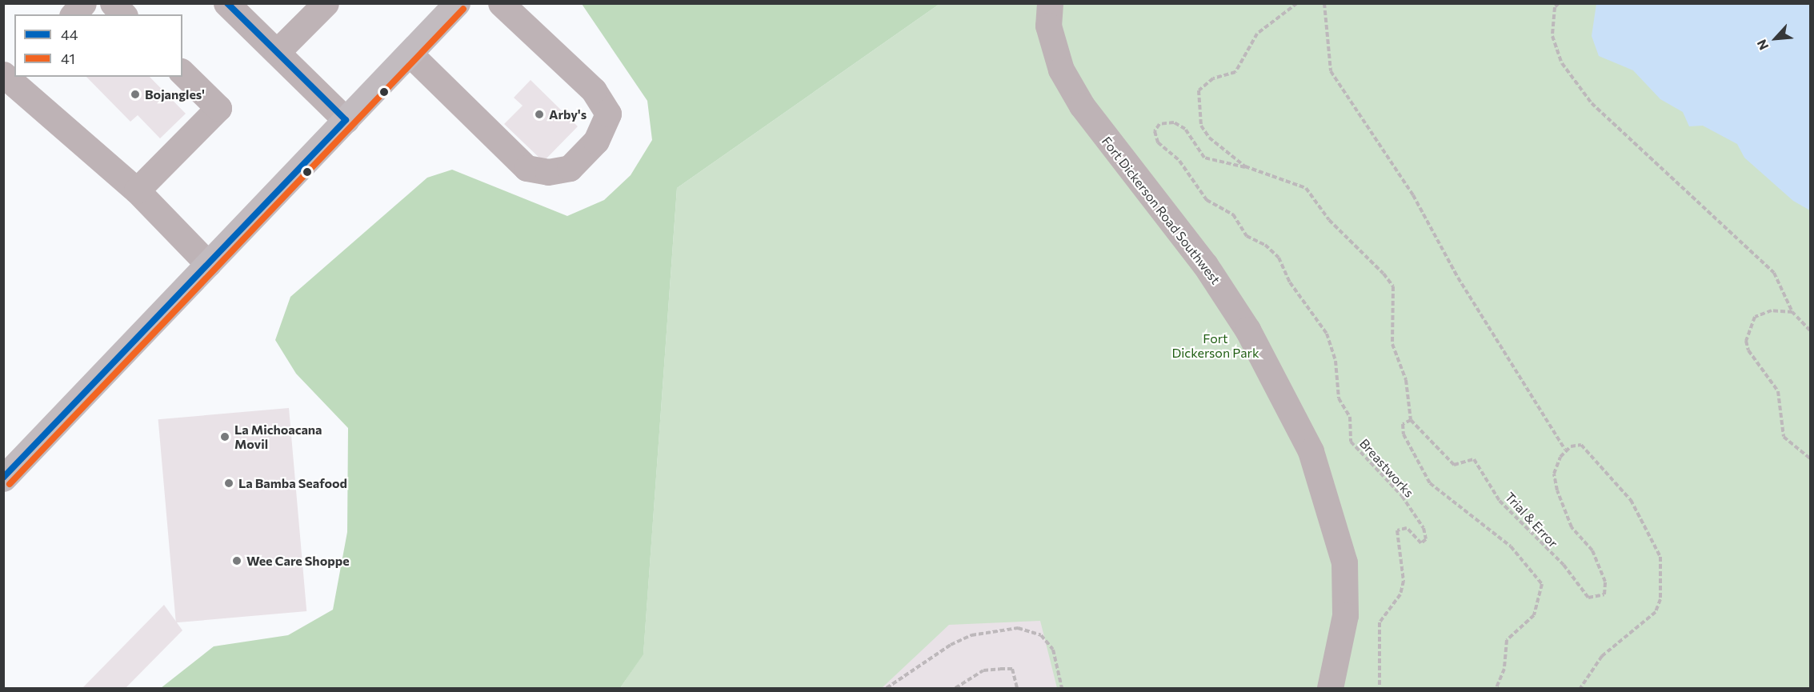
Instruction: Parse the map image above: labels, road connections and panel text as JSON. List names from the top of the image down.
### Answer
{
  "streets": {
    "street": ["Fort Dickerson Road Southwest"],
    "path": ["Breastworks", "Trial & Error"]
  },
  "crossings": [
    ["Breastworks", "Trial & Error"]
  ],
  "parks": ["Fort Dickerson Park"],
  "places": [
    "Bojangles'",
    "Arby's",
    "La Michoacana Movil",
    "La Bamba Seafood",
    "Wee Care Shoppe"
  ],
  "lines": ["transit line 44", "transit line 41"],
  "legend": ["44", "41"],
  "north": "bottom left"
}
